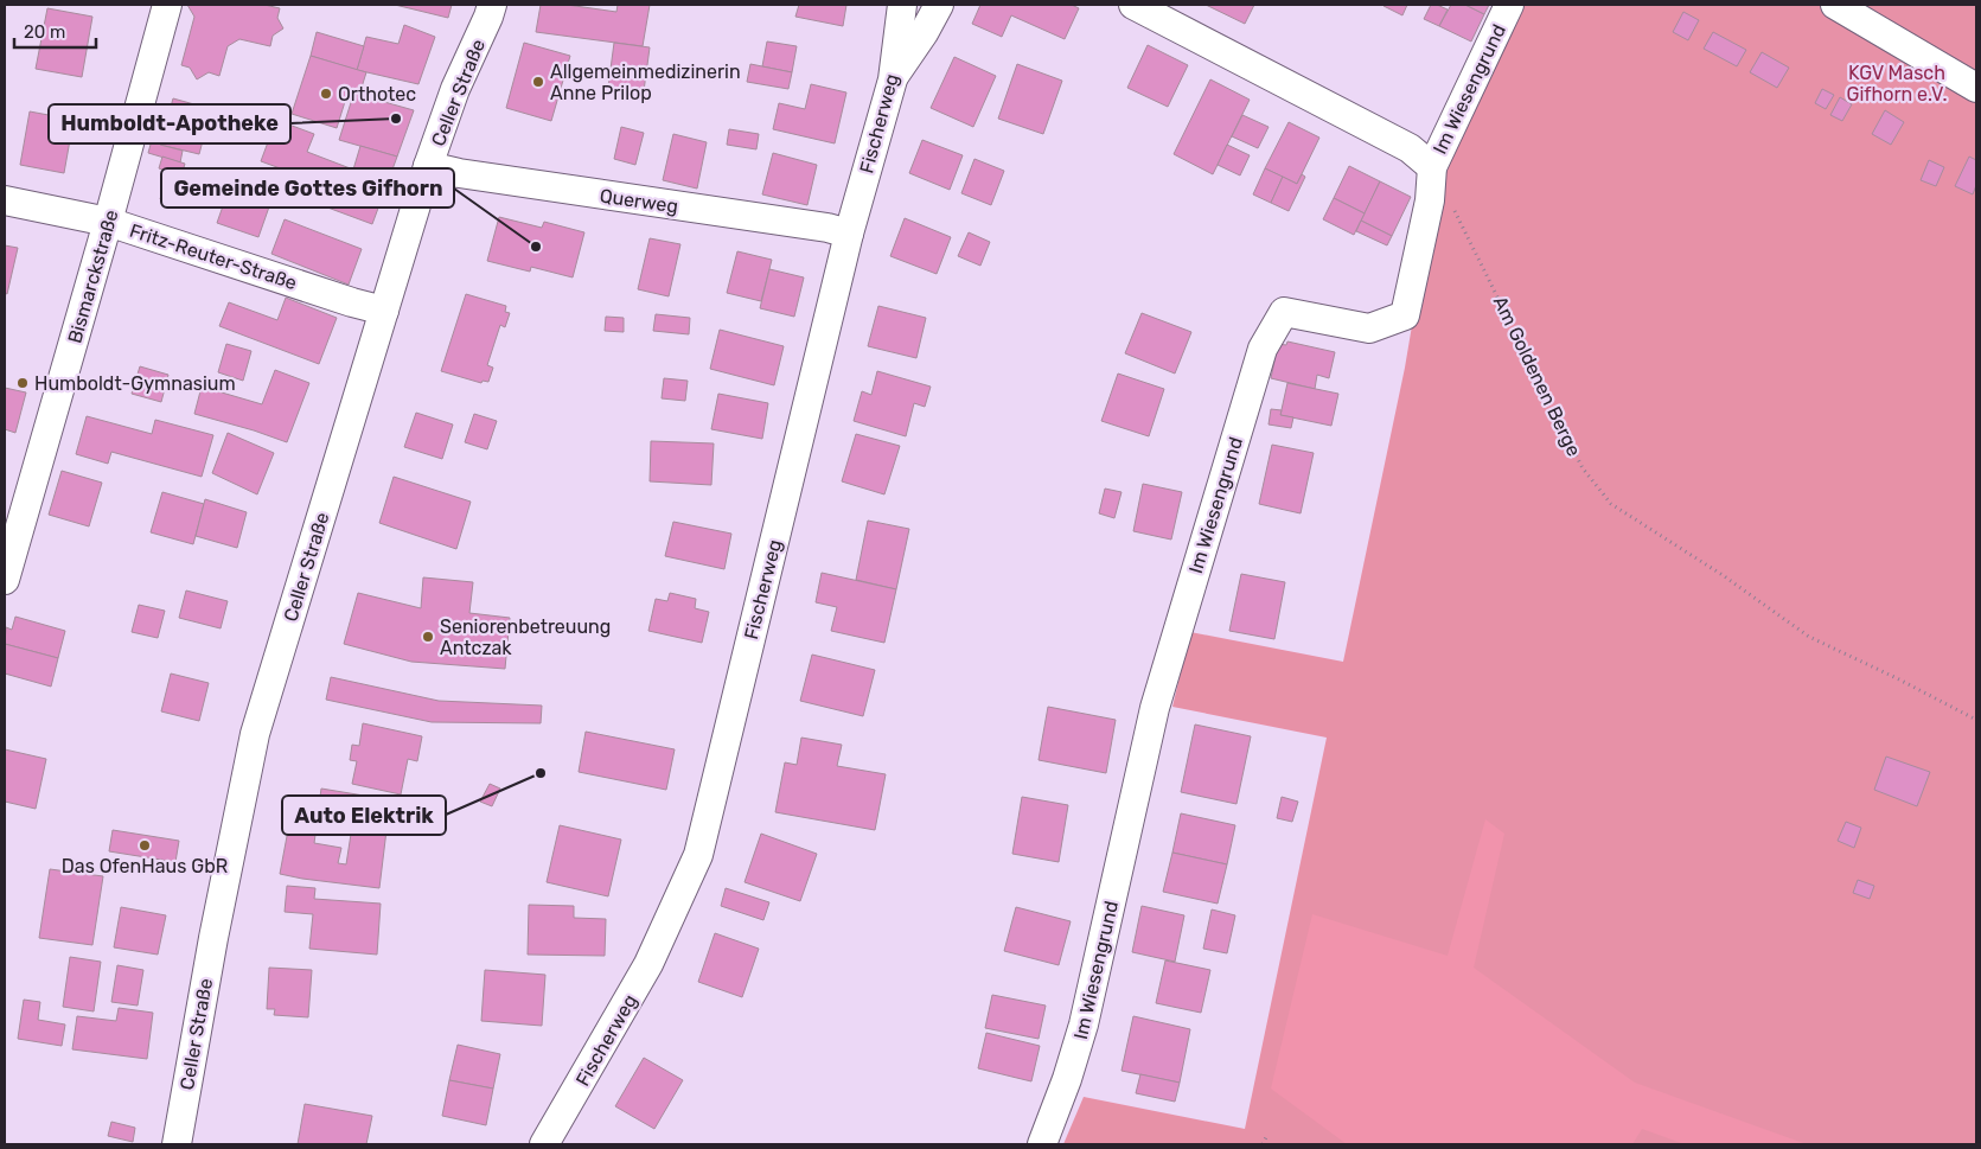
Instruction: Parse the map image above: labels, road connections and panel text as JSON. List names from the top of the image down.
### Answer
{
  "streets": {
    "street": [
      "Im Wiesengrund",
      "Celler Straße",
      "Fischerweg",
      "Querweg",
      "Fritz-Reuter-Straße",
      "Bismarckstraße"
    ],
    "path": ["Am Goldenen Berge"]
  },
  "crossings": [
    ["Celler Straße", "Querweg"],
    ["Celler Straße", "Fritz-Reuter-Straße"],
    ["Fischerweg", "Querweg"],
    ["Fritz-Reuter-Straße", "Bismarckstraße"]
  ],
  "parks": ["KGV Masch Gifhorn e.V."],
  "places": [
    "Allgemeinmedizinerin Anne Prilop",
    "Orthotec",
    "Humboldt-Apotheke",
    "Gemeinde Gottes Gifhorn",
    "Humboldt-Gymnasium",
    "Seniorenbetreuung Antczak",
    "Auto Elektrik",
    "Das OfenHaus GbR"
  ],
  "scale_bar": "20 m"
}
